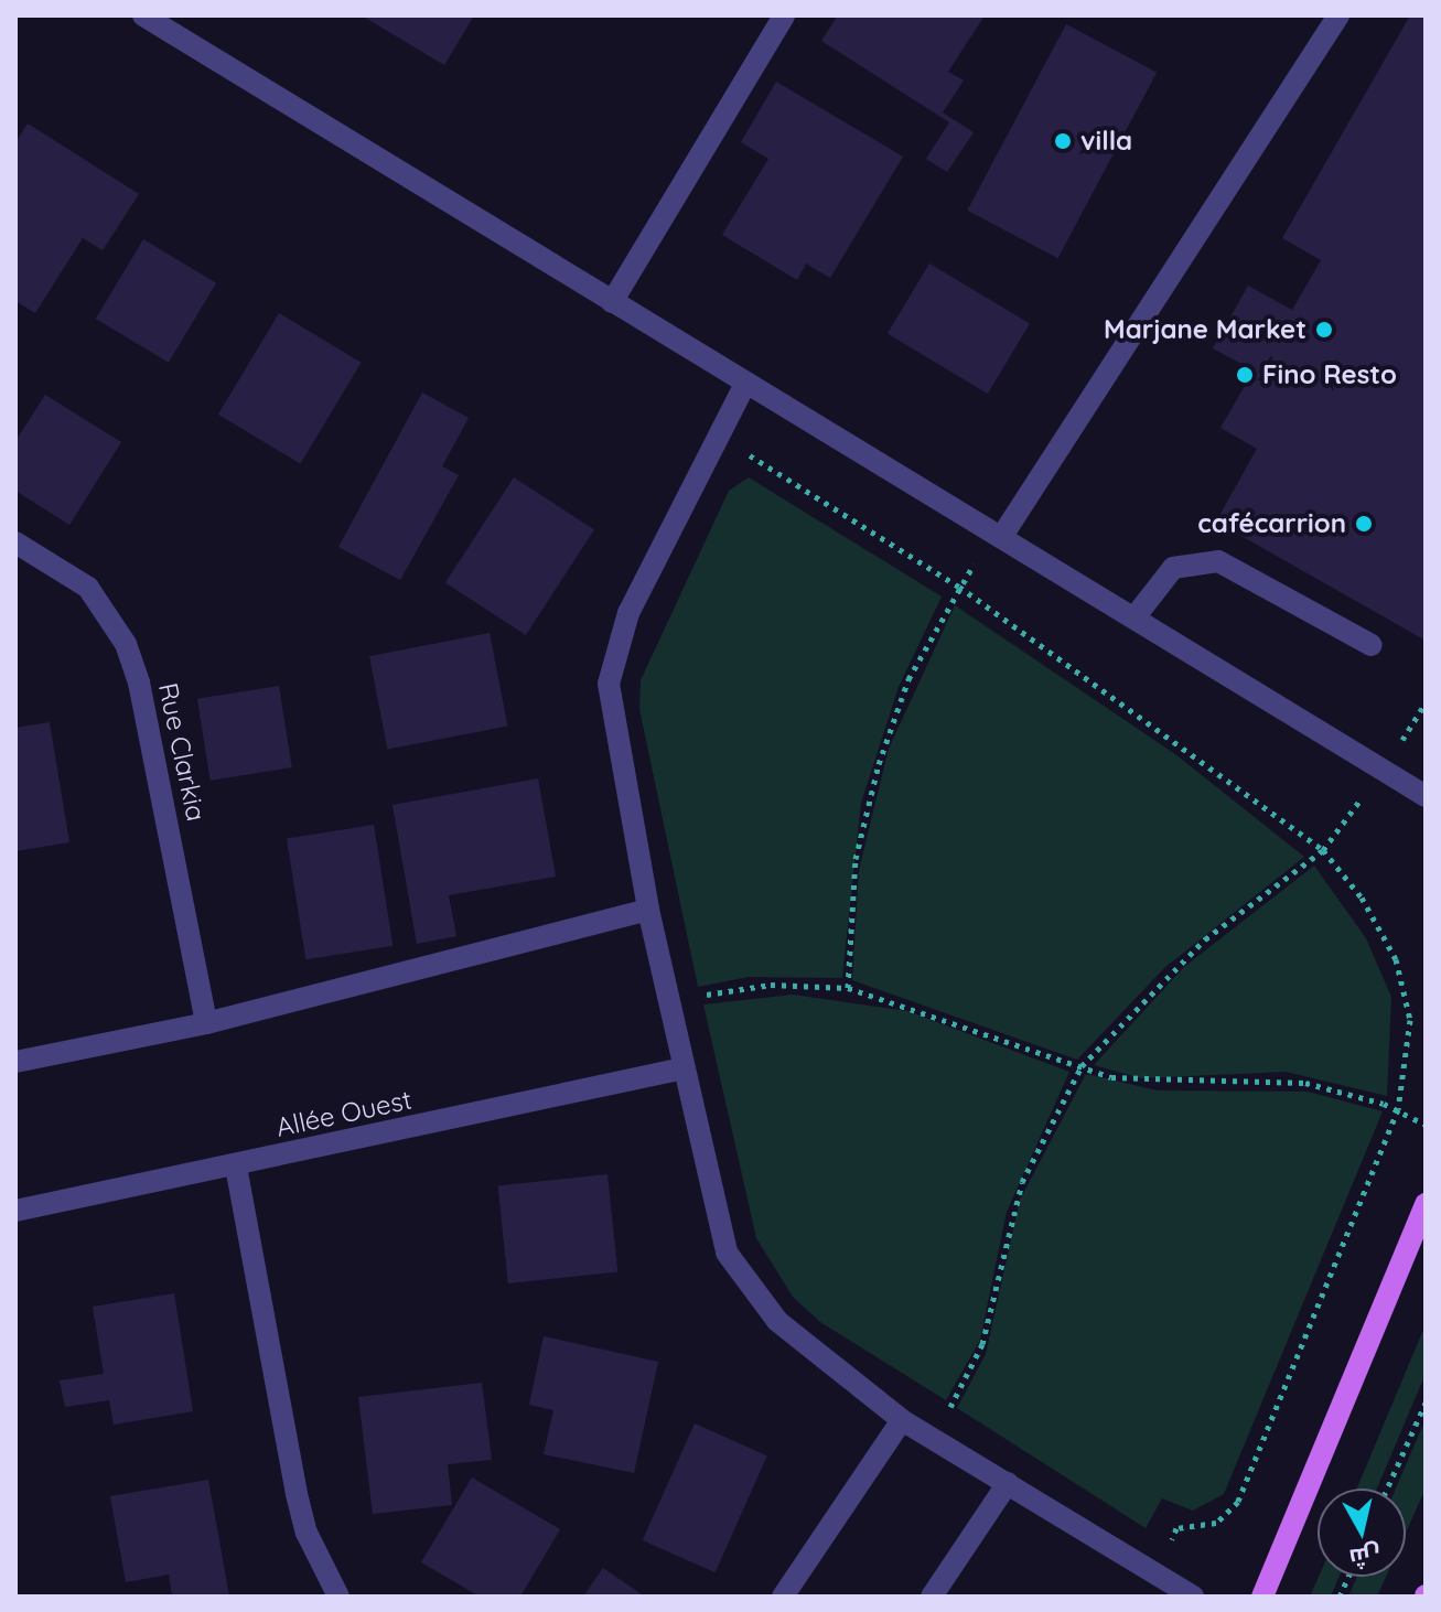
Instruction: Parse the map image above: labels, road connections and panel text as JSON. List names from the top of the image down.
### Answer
{
  "streets": {
    "street": ["Rue Clarkia", "Allée Ouest"]
  },
  "places": [
    "villa",
    "Marjane Market",
    "Fino Resto",
    "cafécarrion"
  ],
  "north": "bottom"
}
